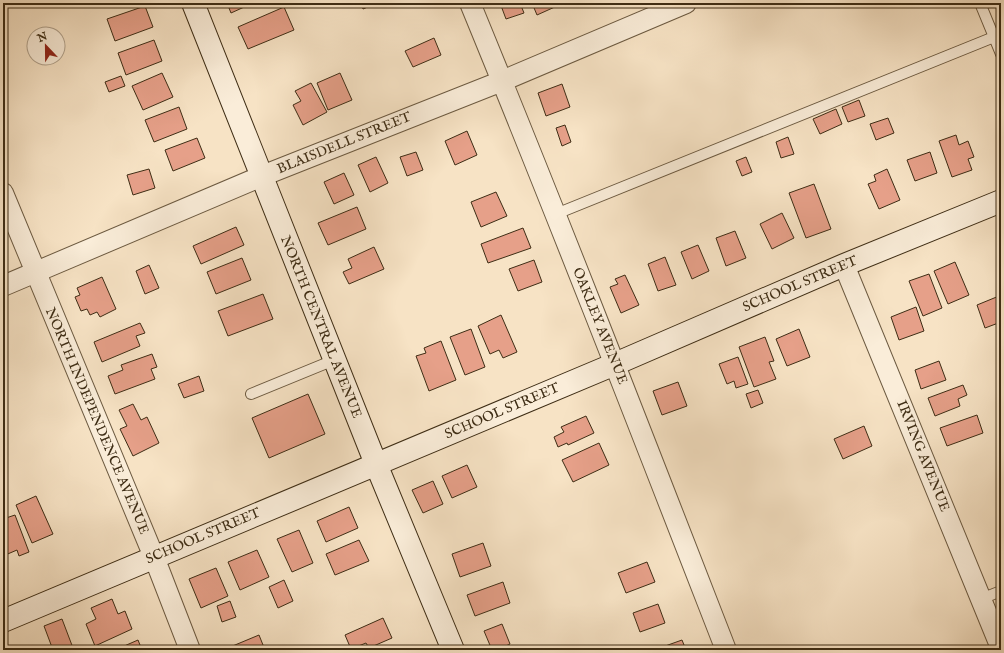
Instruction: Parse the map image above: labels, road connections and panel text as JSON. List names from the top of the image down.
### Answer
{
  "streets": {
    "main road": ["SCHOOL STREET", "NORTH CENTRAL AVENUE"],
    "street": [
      "BLAISDELL STREET",
      "OAKLEY AVENUE",
      "NORTH INDEPENDENCE AVENUE",
      "IRVING AVENUE"
    ]
  },
  "crossings": [
    ["BLAISDELL STREET", "OAKLEY AVENUE"],
    ["BLAISDELL STREET", "NORTH CENTRAL AVENUE"],
    ["BLAISDELL STREET", "NORTH INDEPENDENCE AVENUE"],
    ["SCHOOL STREET", "OAKLEY AVENUE"],
    ["SCHOOL STREET", "NORTH CENTRAL AVENUE"],
    ["SCHOOL STREET", "NORTH INDEPENDENCE AVENUE"],
    ["SCHOOL STREET", "IRVING AVENUE"]
  ],
  "north": "top"
}
